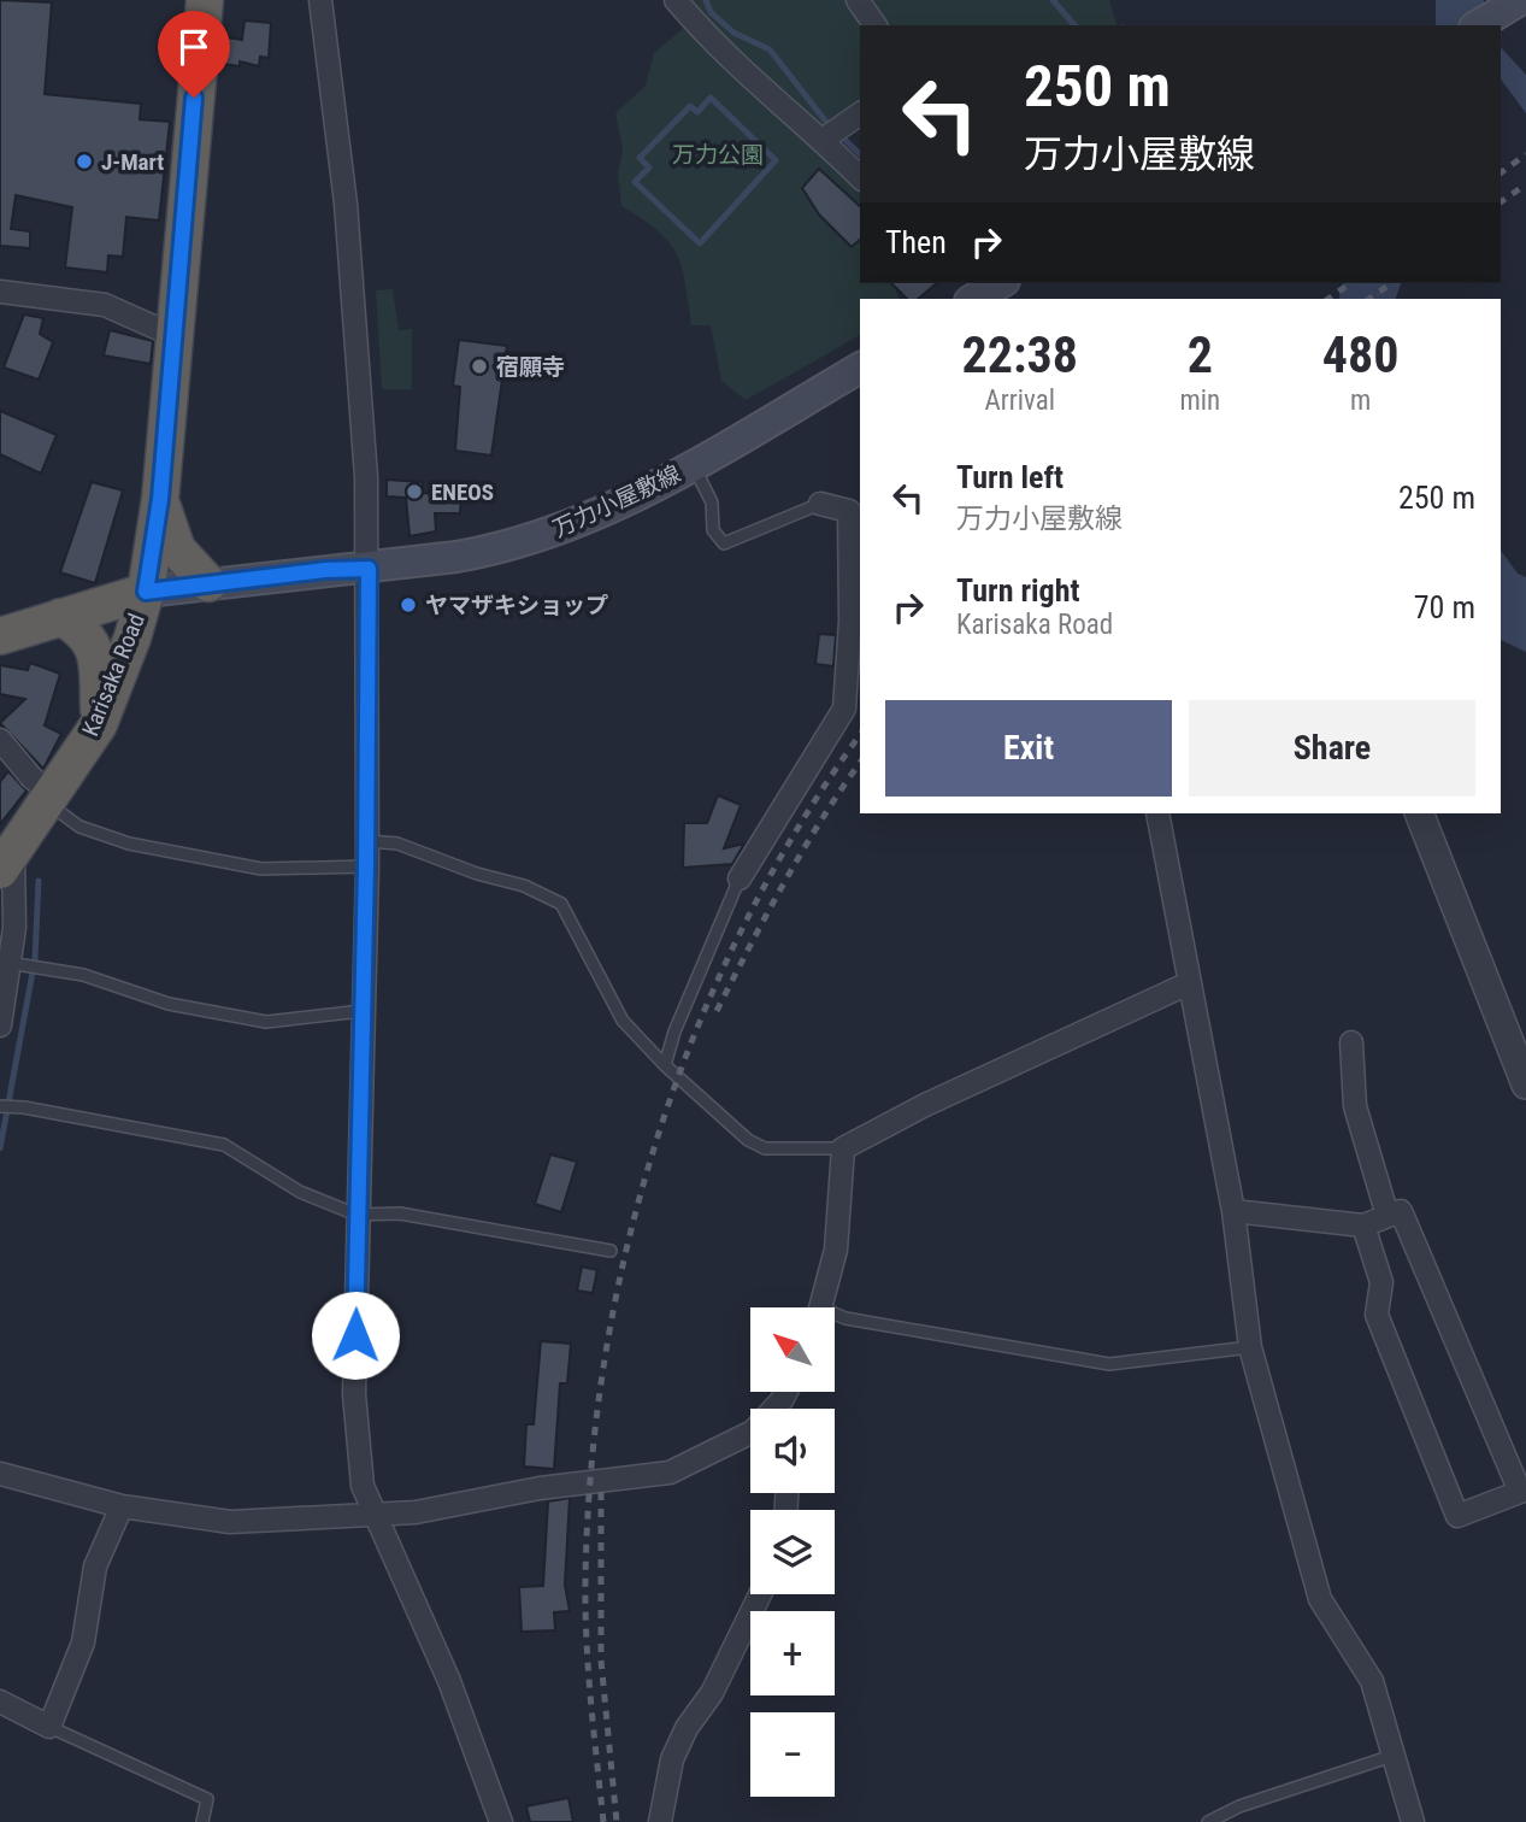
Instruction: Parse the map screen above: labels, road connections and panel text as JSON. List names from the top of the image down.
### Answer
{
  "streets": {
    "highway": ["Karisaka Road"],
    "main road": ["万力小屋敷線"]
  },
  "crossings": [
    ["万力小屋敷線", "Karisaka Road"]
  ],
  "parks": ["万力公園"],
  "places": [
    "J-Mart",
    "宿願寺",
    "ENEOS",
    "ヤマザキショップ"
  ],
  "north": "top left",
  "page": {
    "turn": ["250 m", "万力小屋敷線"],
    "then": "Then",
    "eta": [
      "22:38",
      "Arrival",
      "2",
      "min",
      "480",
      "m"
    ],
    "list": [
      {
        "name": "Turn left",
        "note": "万力小屋敷線",
        "value": "250 m"
      },
      {
        "name": "Turn right",
        "note": "Karisaka Road",
        "value": "70 m"
      }
    ],
    "buttons": ["Exit", "Share"],
    "map_buttons": ["+", "−"]
  }
}
